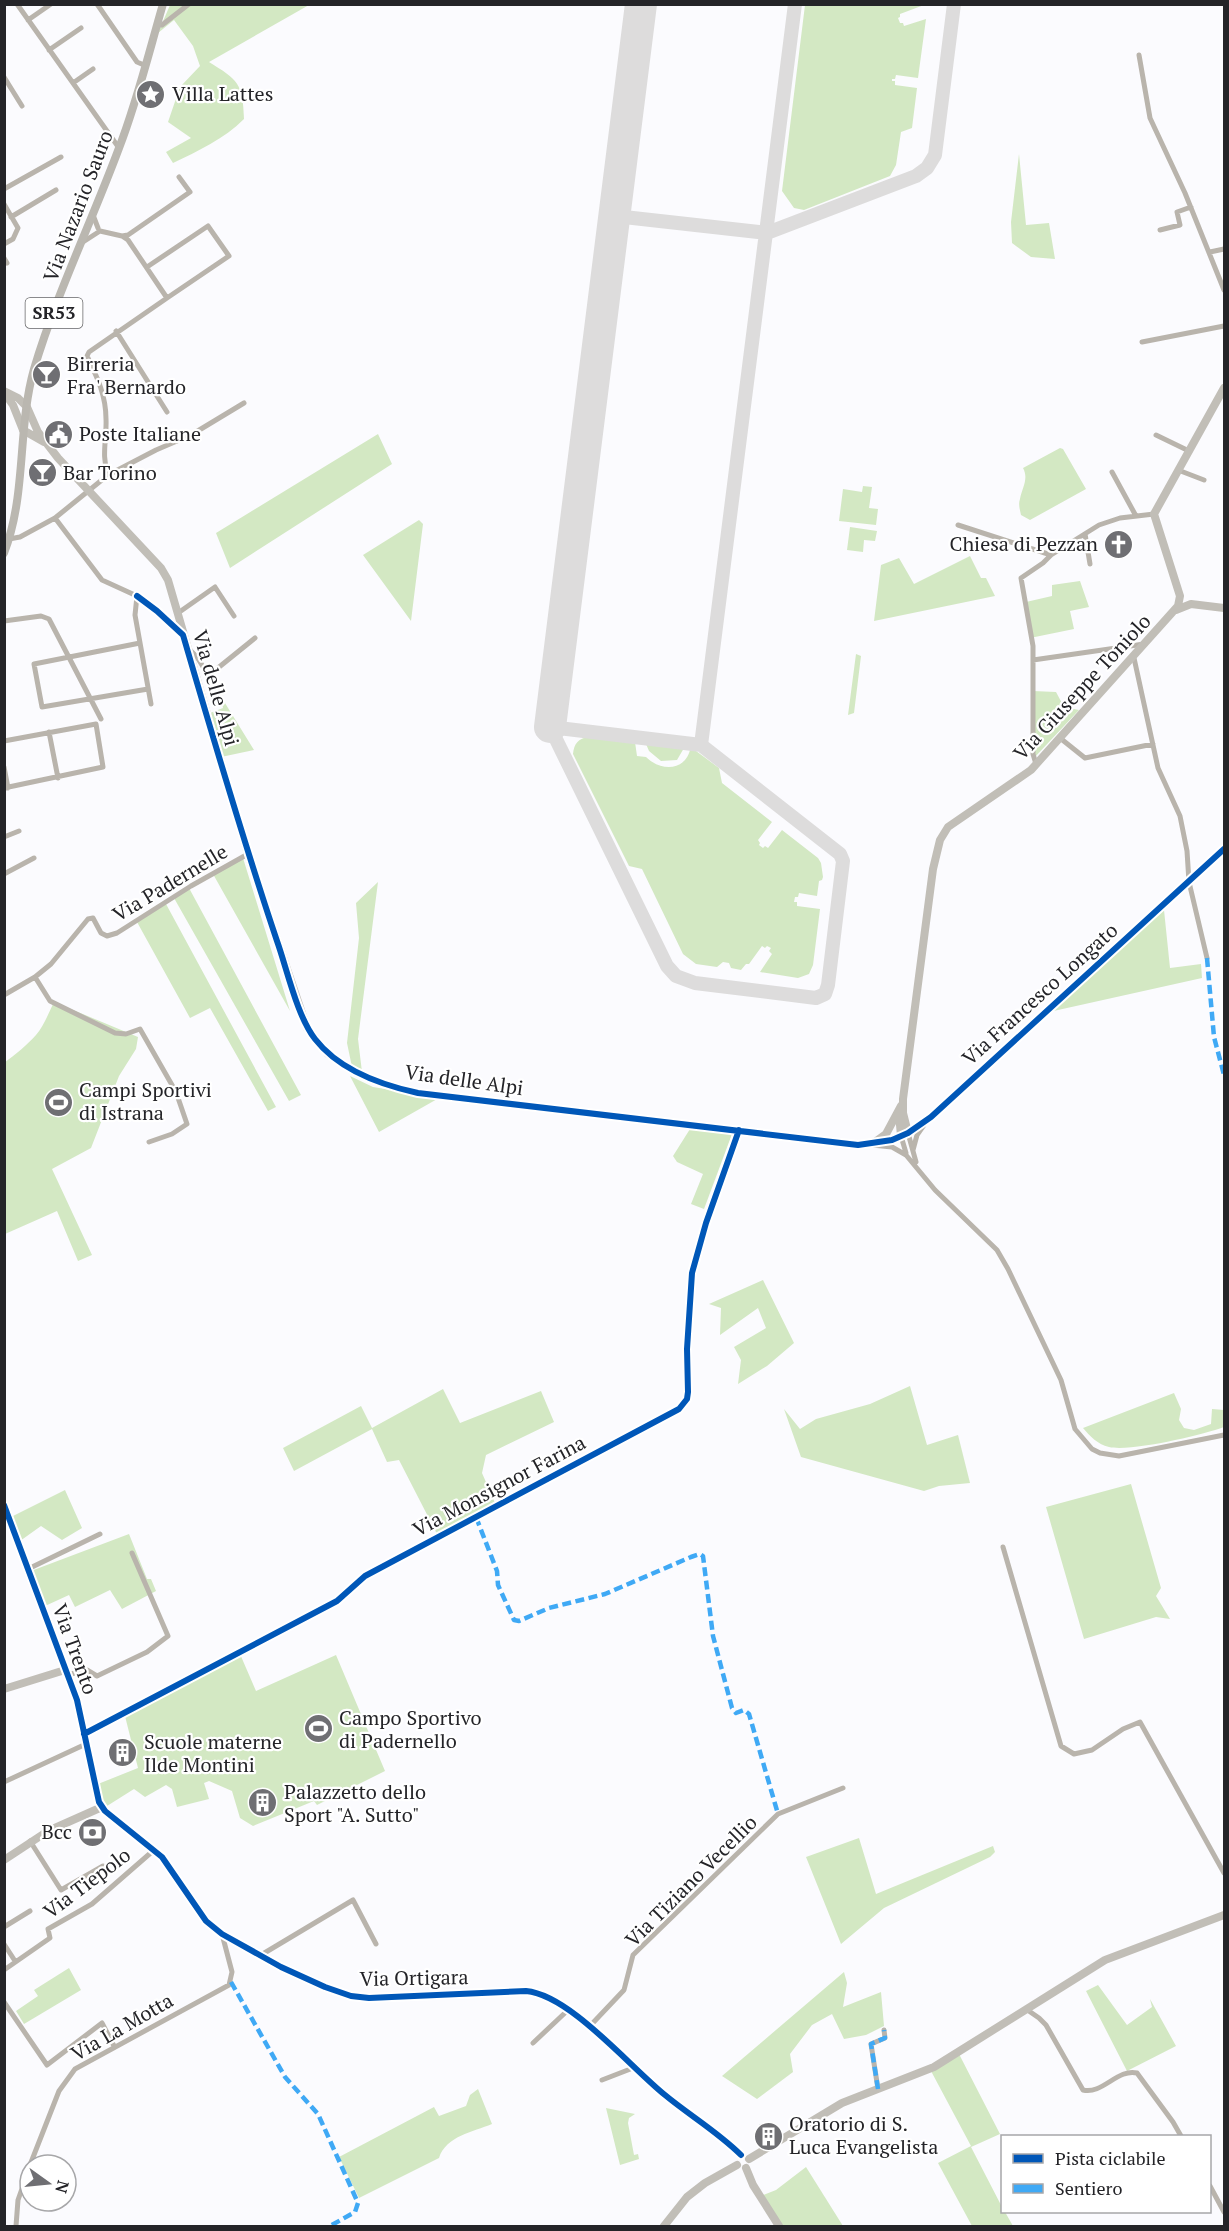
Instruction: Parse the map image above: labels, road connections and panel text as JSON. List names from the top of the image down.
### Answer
{
  "streets": {
    "main road": ["Via Nazario Sauro", "SR53"],
    "street": [
      "Via Giuseppe Toniolo",
      "Via delle Alpi",
      "Via Padernelle",
      "Via Francesco Longato",
      "Via Monsignor Farina",
      "Via Trento",
      "Via Tiziano Vecellio",
      "Via Tiepolo",
      "Via Ortigara",
      "Via La Motta"
    ]
  },
  "crossings": [
    ["Via Nazario Sauro", "SR53"],
    ["Via Nazario Sauro", "Via delle Alpi"],
    ["Via Giuseppe Toniolo", "Via delle Alpi"],
    ["Via Giuseppe Toniolo", "Via Francesco Longato"],
    ["Via delle Alpi", "Via Padernelle"],
    ["Via delle Alpi", "Via Francesco Longato"],
    ["Via delle Alpi", "Via Monsignor Farina"],
    ["Via Monsignor Farina", "Via Trento"],
    ["Via Trento", "Via Ortigara"],
    ["Via Tiziano Vecellio", "Via Ortigara"],
    ["Via Tiepolo", "Via Ortigara"],
    ["Via Ortigara", "Via La Motta"]
  ],
  "places": {
    "place": ["Villa Lattes"],
    "bar": ["Birreria Fra' Bernardo", "Bar Torino"],
    "public building": ["Poste Italiane"],
    "church": ["Chiesa di Pezzan"],
    "sports": ["Campi Sportivi di Istrana", "Campo Sportivo di Padernello"],
    "building": ["Scuole materne Ilde Montini", "Palazzetto dello Sport \"A. Sutto\"", "Oratorio di S. Luca Evangelista"],
    "bank": ["Bcc"]
  },
  "legend": ["Pista ciclabile", "Sentiero"],
  "north": "right"
}
